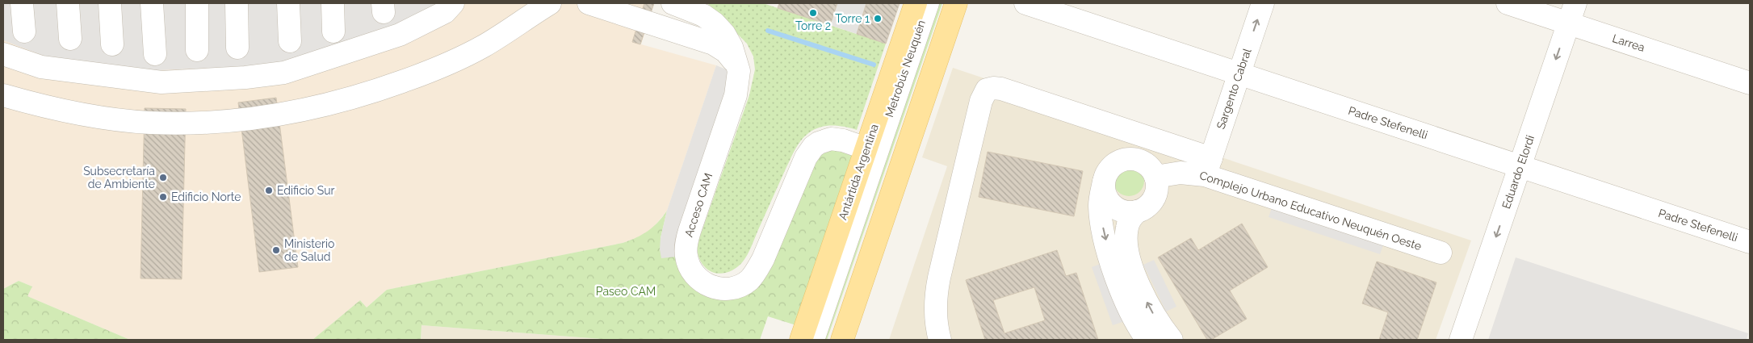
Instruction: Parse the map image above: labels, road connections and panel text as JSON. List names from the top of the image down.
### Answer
{
  "streets": {
    "main road": ["Antártida Argentina"],
    "street": [
      "Larrea",
      "Metrobús Neuquén",
      "Sargento Cabral",
      "Padre Stefenelli",
      "Eduardo Elordi",
      "Acceso CAM",
      "Complejo Urbano Educativo Neuquén Oeste"
    ]
  },
  "crossings": [
    ["Larrea", "Eduardo Elordi"],
    ["Sargento Cabral", "Padre Stefenelli"],
    ["Sargento Cabral", "Complejo Urbano Educativo Neuquén Oeste"],
    ["Padre Stefenelli", "Eduardo Elordi"],
    ["Antártida Argentina", "Acceso CAM"]
  ],
  "one_way": ["Sargento Cabral", "Eduardo Elordi"],
  "parks": ["Paseo CAM"],
  "places": [
    "Torre 2",
    "Torre 1",
    "Subsecretaría de Ambiente",
    "Edificio Sur",
    "Edificio Norte",
    "Ministerio de Salud"
  ]
}
